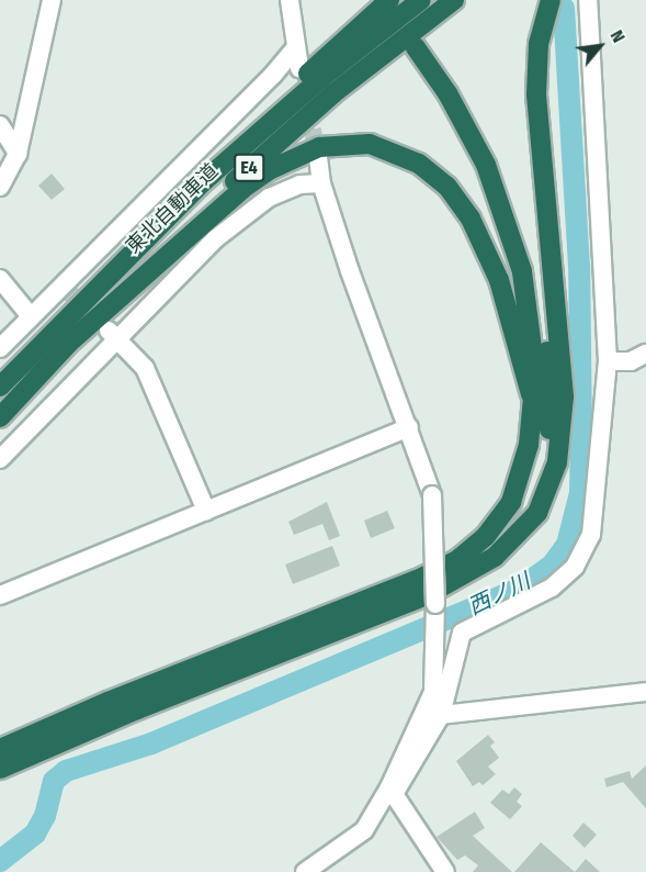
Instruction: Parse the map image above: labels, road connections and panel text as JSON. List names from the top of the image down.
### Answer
{
  "streets": {
    "highway": ["E4", "東北自動車道"]
  },
  "water": ["西ノ川"],
  "north": "top right"
}
